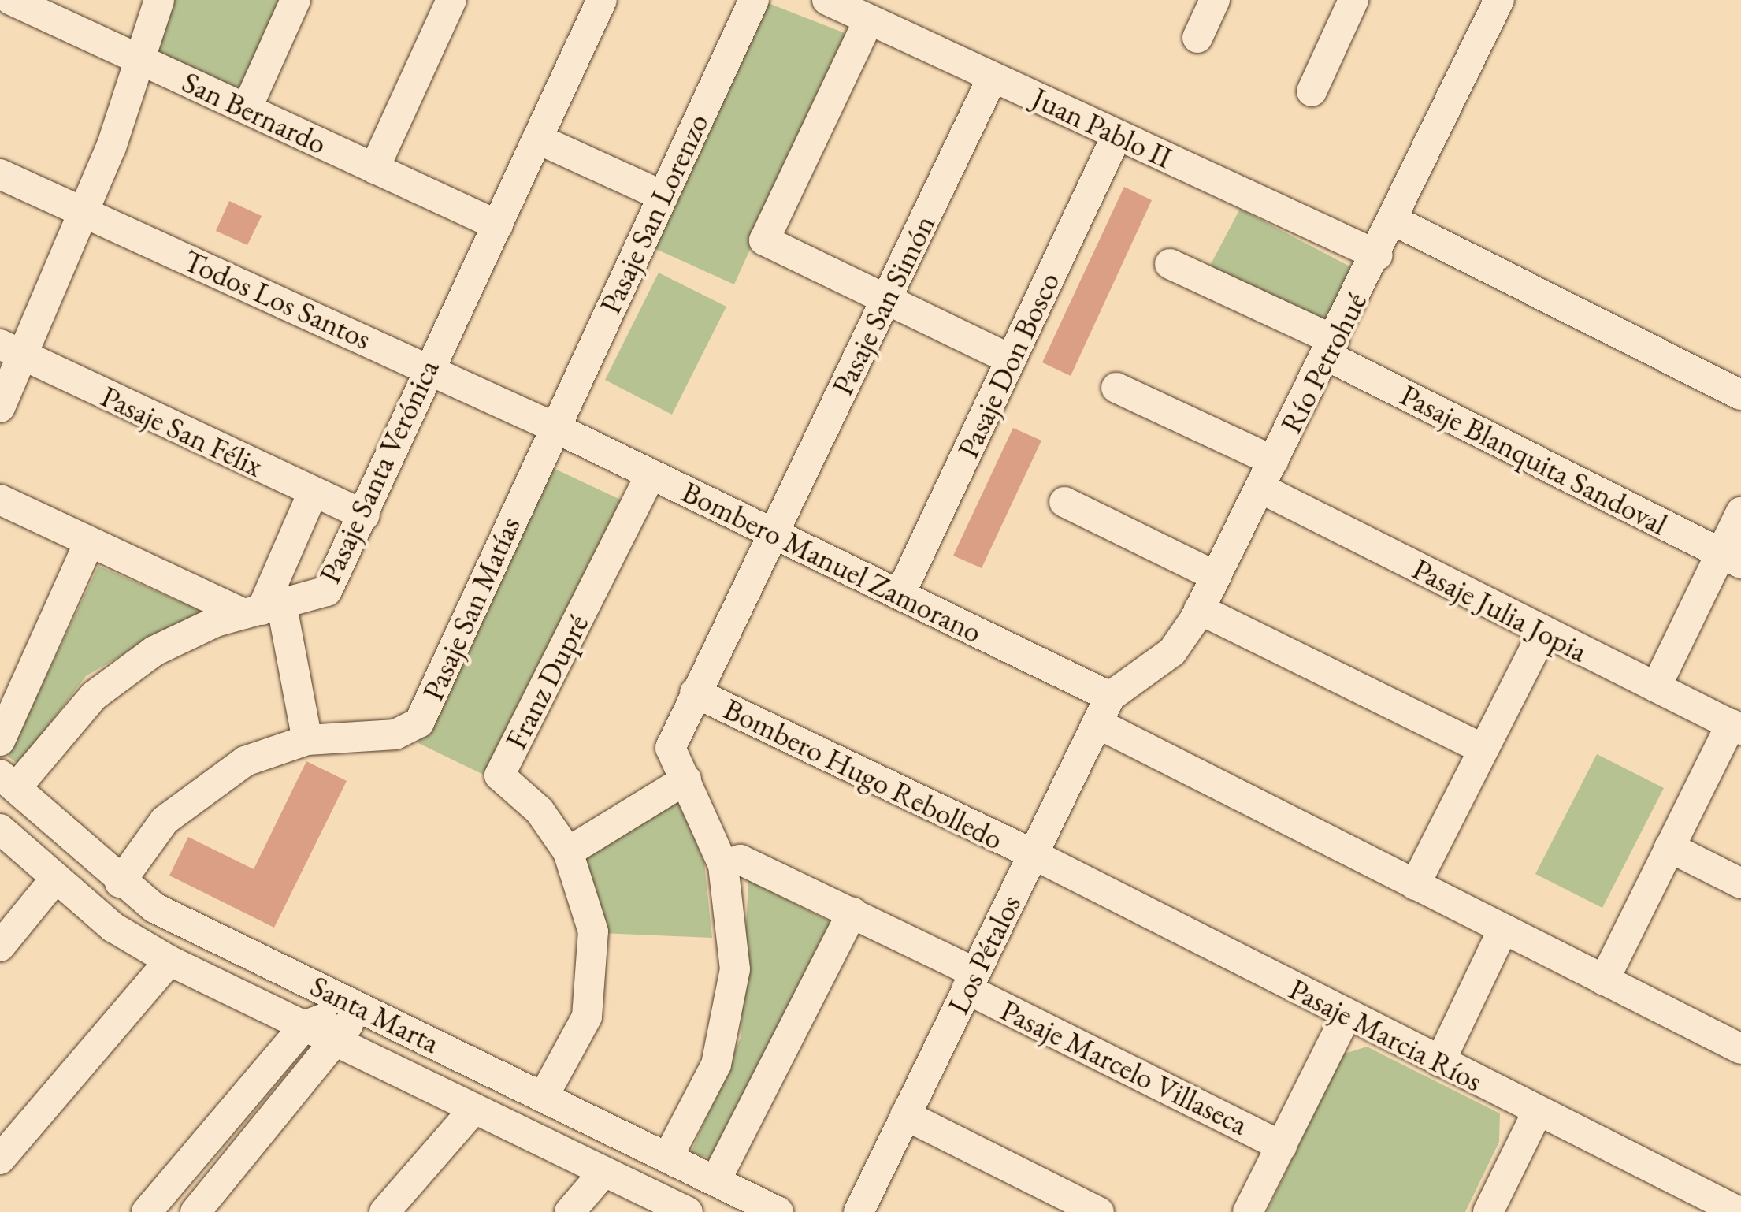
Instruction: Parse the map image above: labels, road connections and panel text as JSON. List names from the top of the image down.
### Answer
{
  "streets": {
    "street": [
      "San Bernardo",
      "Juan Pablo II",
      "Pasaje San Lorenzo",
      "Todos Los Santos",
      "Pasaje San Simón",
      "Río Petrohué",
      "Pasaje Don Bosco",
      "Pasaje San Félix",
      "Pasaje Blanquita Sandoval",
      "Pasaje Santa Verónica",
      "Bombero Manuel Zamorano",
      "Pasaje San Matías",
      "Pasaje Julia Jopia",
      "Franz Dupré",
      "Bombero Hugo Rebolledo",
      "Los Pétalos",
      "Santa Marta",
      "Pasaje Marcia Ríos",
      "Pasaje Marcelo Villaseca"
    ]
  },
  "crossings": [
    ["San Bernardo", "Pasaje Santa Verónica"],
    ["Juan Pablo II", "Pasaje San Simón"],
    ["Juan Pablo II", "Río Petrohué"],
    ["Juan Pablo II", "Pasaje Don Bosco"],
    ["Pasaje San Lorenzo", "Todos Los Santos"],
    ["Pasaje San Lorenzo", "Bombero Manuel Zamorano"],
    ["Pasaje San Lorenzo", "Pasaje San Matías"],
    ["Todos Los Santos", "Pasaje Santa Verónica"],
    ["Todos Los Santos", "Bombero Manuel Zamorano"],
    ["Todos Los Santos", "Pasaje San Matías"],
    ["Pasaje San Simón", "Bombero Manuel Zamorano"],
    ["Pasaje San Simón", "Bombero Hugo Rebolledo"],
    ["Río Petrohué", "Pasaje Blanquita Sandoval"],
    ["Río Petrohué", "Bombero Manuel Zamorano"],
    ["Río Petrohué", "Pasaje Julia Jopia"],
    ["Río Petrohué", "Los Pétalos"],
    ["Pasaje Don Bosco", "Bombero Manuel Zamorano"],
    ["Pasaje San Félix", "Pasaje Santa Verónica"],
    ["Pasaje Santa Verónica", "Santa Marta"],
    ["Bombero Manuel Zamorano", "Pasaje San Matías"],
    ["Bombero Manuel Zamorano", "Franz Dupré"],
    ["Bombero Manuel Zamorano", "Los Pétalos"],
    ["Pasaje San Matías", "Santa Marta"],
    ["Franz Dupré", "Santa Marta"],
    ["Bombero Hugo Rebolledo", "Los Pétalos"],
    ["Bombero Hugo Rebolledo", "Pasaje Marcia Ríos"],
    ["Los Pétalos", "Pasaje Marcia Ríos"],
    ["Los Pétalos", "Pasaje Marcelo Villaseca"]
  ]
}
